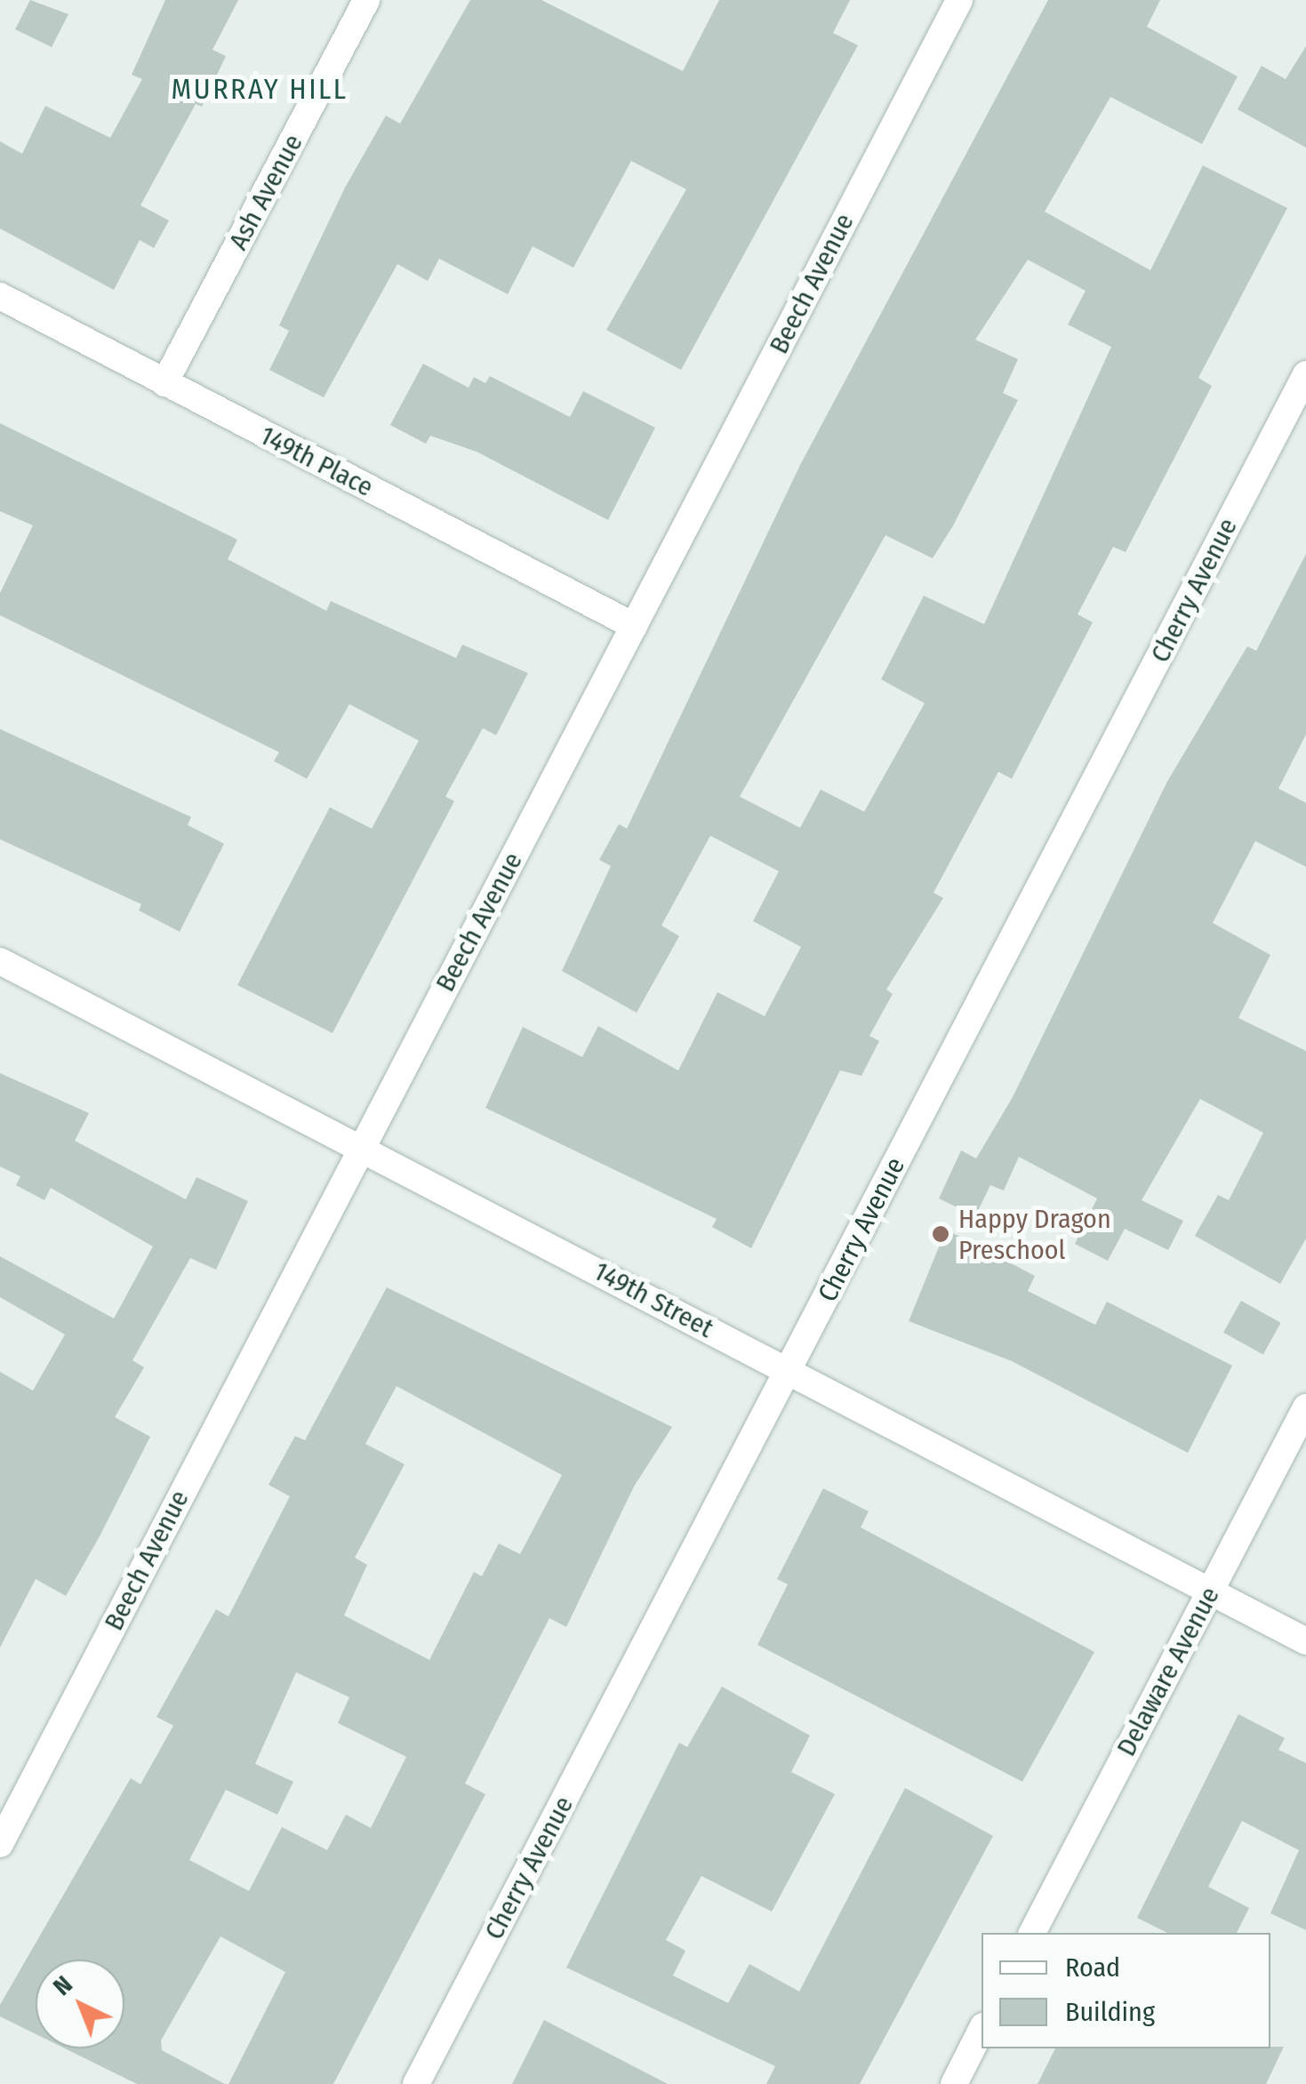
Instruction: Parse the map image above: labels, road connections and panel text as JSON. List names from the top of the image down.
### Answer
{
  "streets": {
    "street": [
      "Ash Avenue",
      "Beech Avenue",
      "149th Place",
      "Cherry Avenue",
      "149th Street",
      "Delaware Avenue"
    ]
  },
  "crossings": [
    ["Ash Avenue", "149th Place"],
    ["Beech Avenue", "149th Place"],
    ["Beech Avenue", "149th Street"],
    ["Cherry Avenue", "149th Street"],
    ["149th Street", "Delaware Avenue"]
  ],
  "districts": ["MURRAY HILL"],
  "places": ["Happy Dragon Preschool"],
  "legend": ["Road", "Building"],
  "north": "top left"
}
